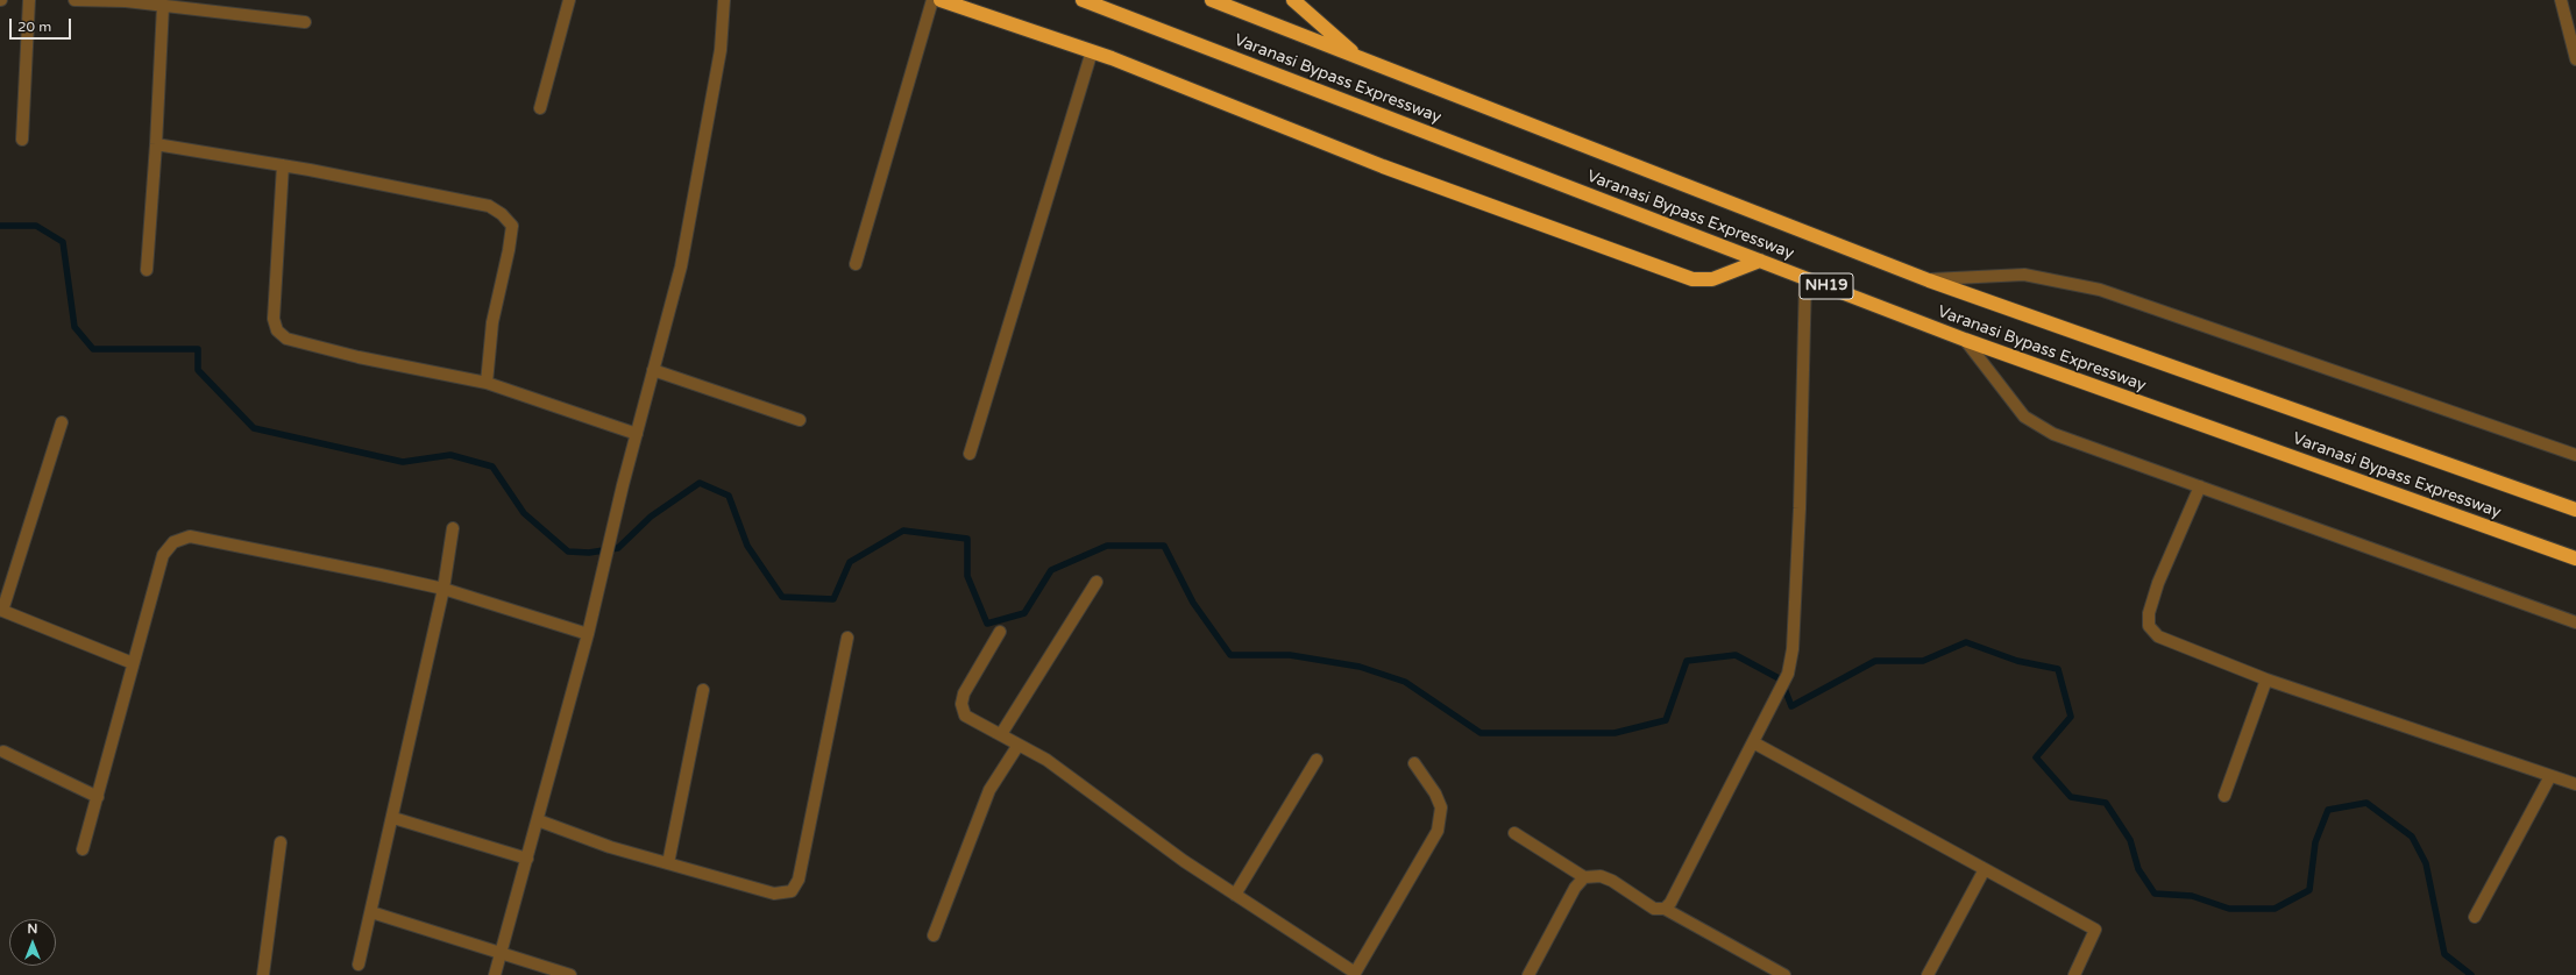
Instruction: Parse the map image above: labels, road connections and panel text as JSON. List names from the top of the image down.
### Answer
{
  "streets": {
    "highway": ["Varanasi Bypass Expressway", "NH19"]
  },
  "scale_bar": "20 m",
  "north": "top"
}
